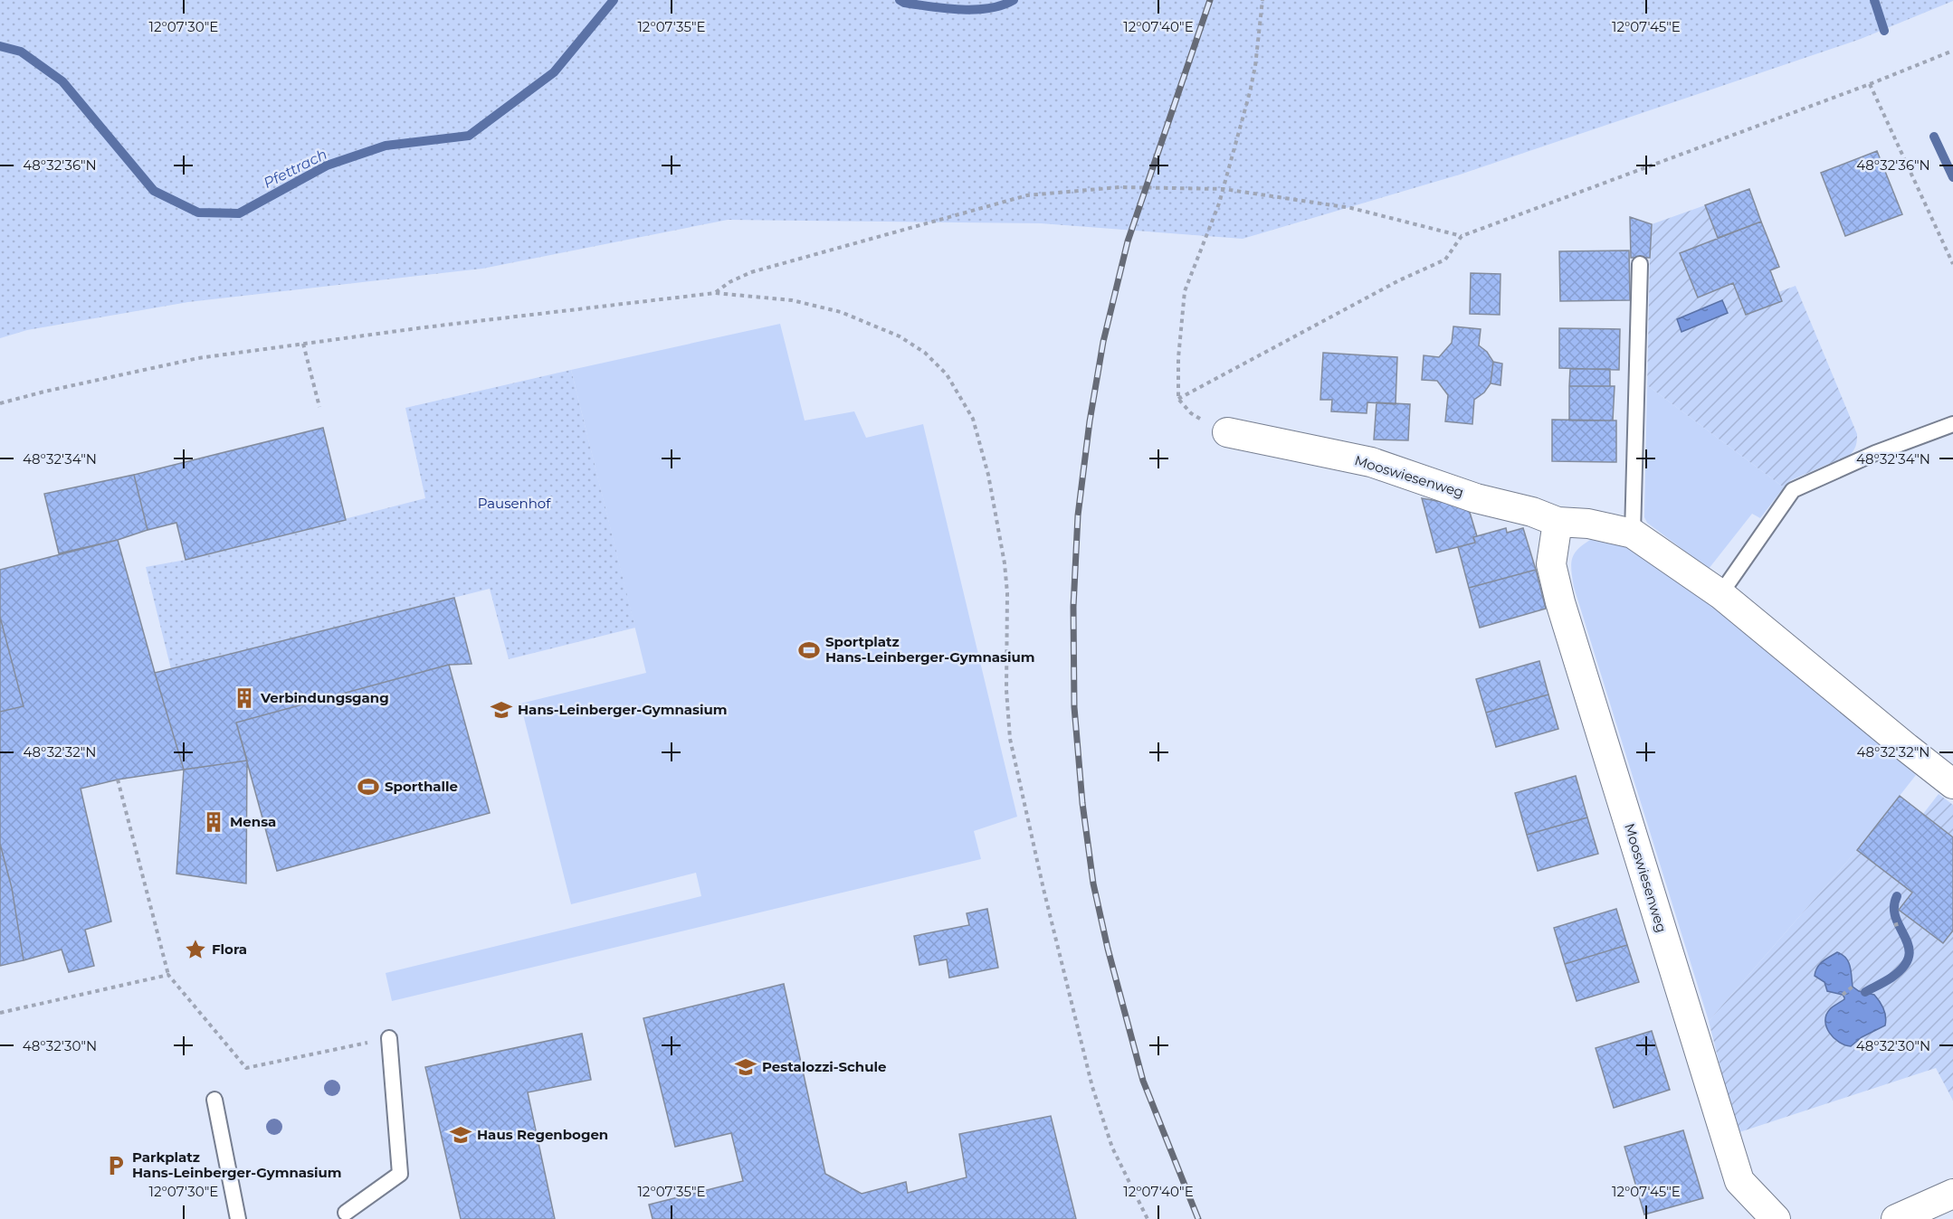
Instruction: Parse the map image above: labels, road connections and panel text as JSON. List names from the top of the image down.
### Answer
{
  "streets": {
    "street": ["Mooswiesenweg"]
  },
  "water": ["Pfettrach"],
  "parks": ["Pausenhof"],
  "places": {
    "sports": ["Sportplatz Hans-Leinberger-Gymnasium", "Sporthalle"],
    "building": ["Verbindungsgang", "Mensa"],
    "school or university": ["Hans-Leinberger-Gymnasium", "Pestalozzi-Schule", "Haus Regenbogen"],
    "place": ["Flora"],
    "parking": ["Parkplatz Hans-Leinberger-Gymnasium"]
  },
  "coordinates": [
    "12°07'30\"E",
    "12°07'35\"E",
    "12°07'40\"E",
    "12°07'45\"E",
    "48°32'36\"N",
    "48°32'34\"N",
    "48°32'32\"N",
    "48°32'30\"N"
  ]
}
